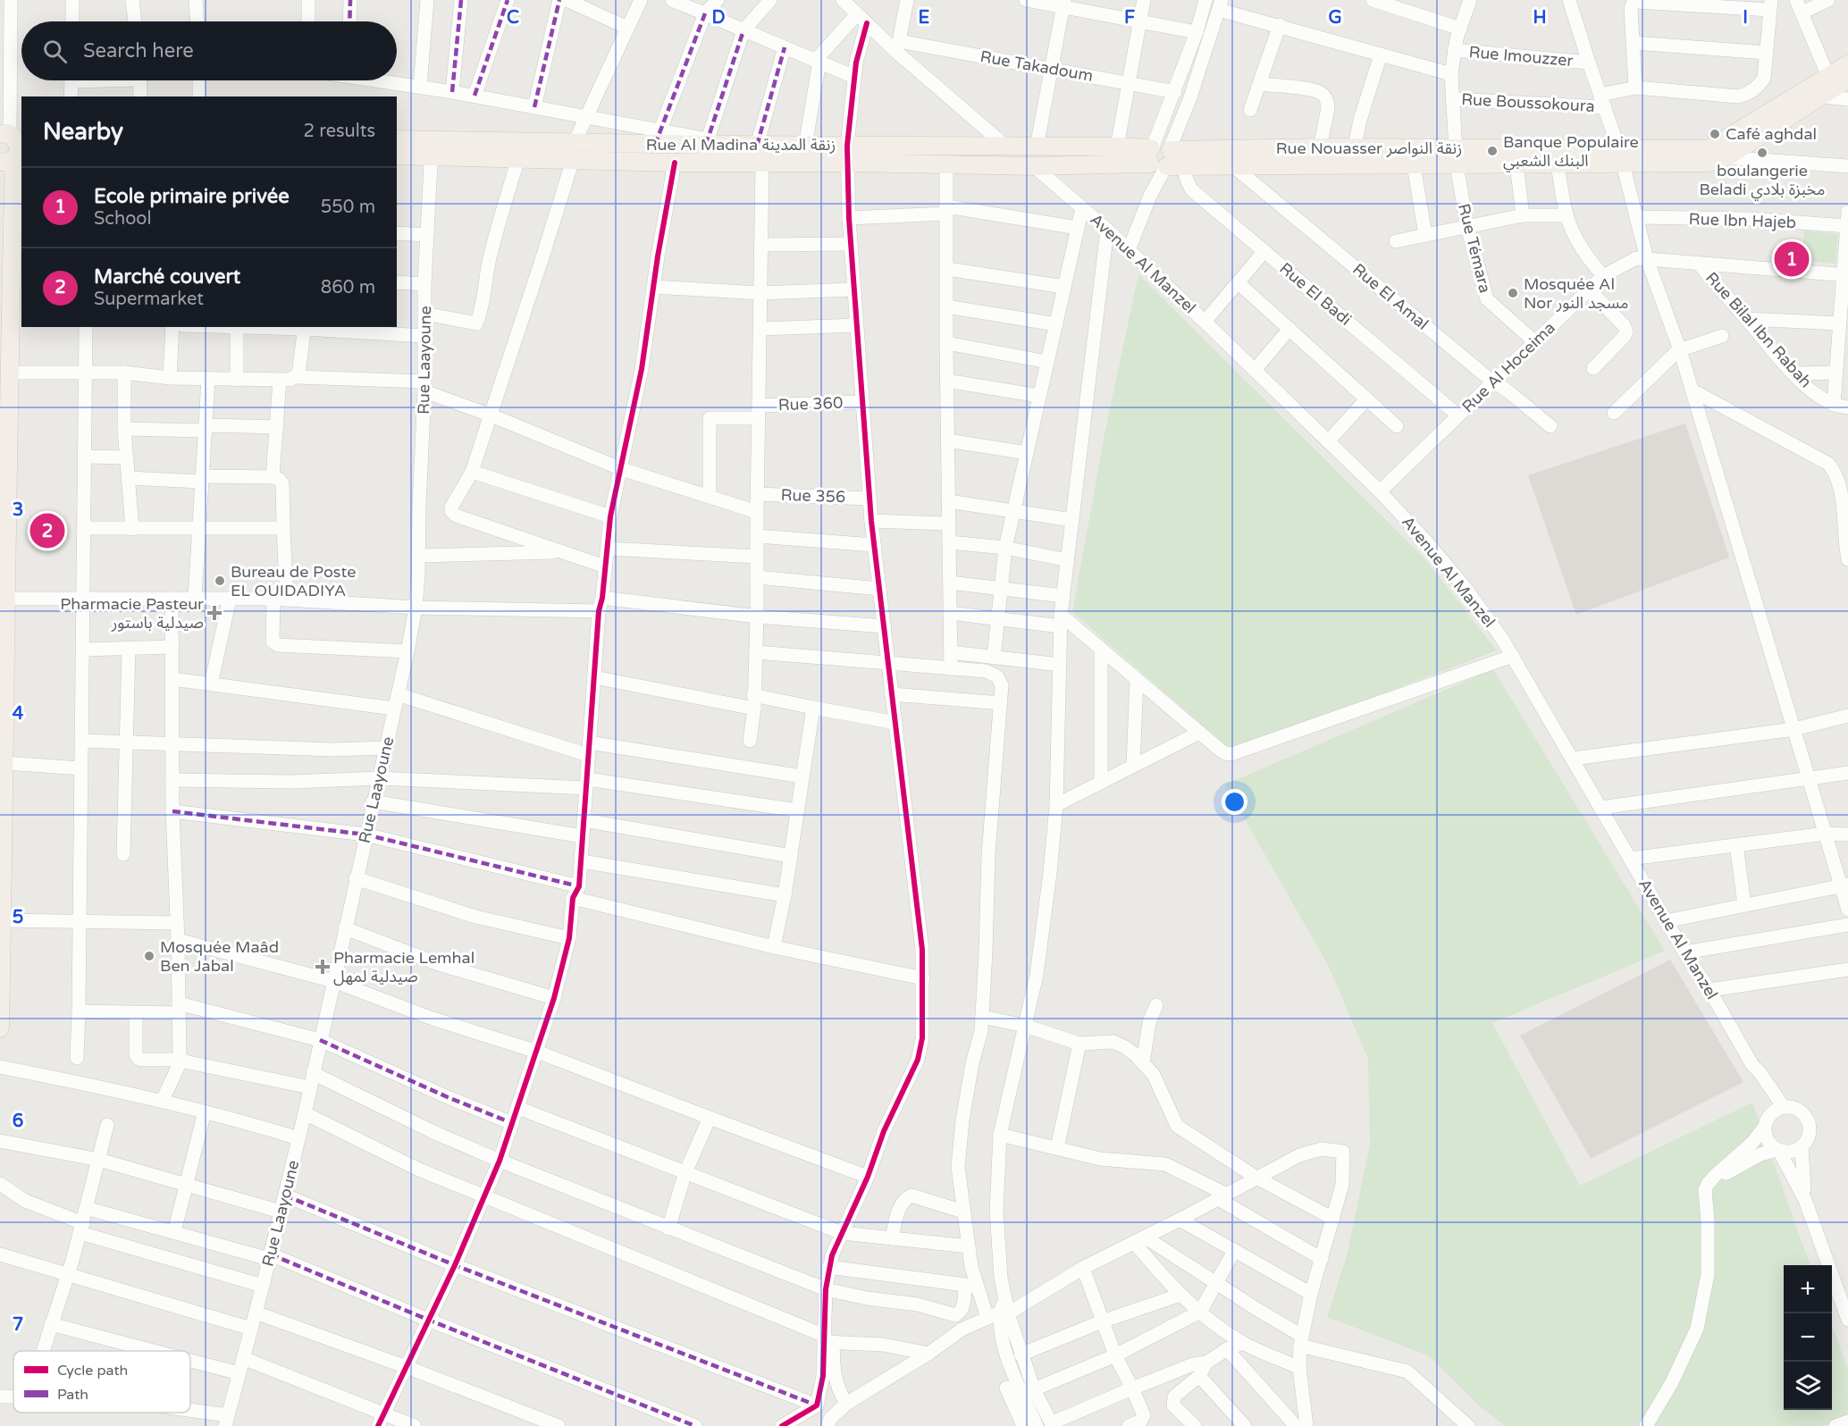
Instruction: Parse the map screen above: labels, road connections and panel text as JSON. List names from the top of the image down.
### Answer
{
  "streets": {
    "main road": ["Rue Al Madina زنقة المدينة", "Rue Nouasser زنقة النواصر"],
    "street": [
      "Rue Imouzzer",
      "Rue Takadoum",
      "Rue Boussokoura",
      "Rue Ibn Hajeb",
      "Rue Témara",
      "Avenue Al Manzel",
      "Rue El Badi",
      "Rue El Amal",
      "Rue Bilal Ibn Rabah",
      "Rue Laayoune",
      "Rue Al Hoceima",
      "Rue 360",
      "Rue 356"
    ]
  },
  "crossings": [
    ["Rue Imouzzer", "Rue Témara"],
    ["Rue Boussokoura", "Rue Témara"],
    ["Rue Al Madina زنقة المدينة", "Rue Nouasser زنقة النواصر"],
    ["Rue Al Madina زنقة المدينة", "Avenue Al Manzel"],
    ["Rue Al Madina زنقة المدينة", "Rue El Badi"],
    ["Rue Al Madina زنقة المدينة", "Rue Laayoune"],
    ["Rue Nouasser زنقة النواصر", "Rue Témara"],
    ["Rue Nouasser زنقة النواصر", "Rue El Badi"],
    ["Rue Nouasser زنقة النواصر", "Rue El Amal"],
    ["Rue Témara", "Rue Al Hoceima"],
    ["Avenue Al Manzel", "Rue Al Hoceima"],
    ["Rue El Badi", "Rue Al Hoceima"],
    ["Rue El Amal", "Rue Al Hoceima"]
  ],
  "places": {
    "other": [
      "Café aghdal",
      "Banque Populaire البنك الشعبي",
      "boulangerie Beladi مخبزة بلادي",
      "Mosquée Al Nor مسجد النور",
      "Bureau de Poste EL OUIDADIYA",
      "Mosquée Maâd Ben Jabal"
    ],
    "health": ["Pharmacie Pasteur صيدلية باستور", "Pharmacie Lemhal صيدلية لمهل"]
  },
  "legend": ["Cycle path", "Path"],
  "page": {
    "search": "Search here",
    "heading": ["Nearby", "2 results"],
    "list": [
      {
        "mark": "1",
        "name": "Ecole primaire privée",
        "note": "School",
        "value": "550 m"
      },
      {
        "mark": "2",
        "name": "Marché couvert",
        "note": "Supermarket",
        "value": "860 m"
      }
    ],
    "pins": ["1", "2"],
    "map_buttons": ["+", "−"]
  },
  "grid": {
    "columns": [
      "C",
      "D",
      "E",
      "F",
      "G",
      "H",
      "I"
    ],
    "rows": [
      "3",
      "4",
      "5",
      "6",
      "7"
    ]
  }
}
